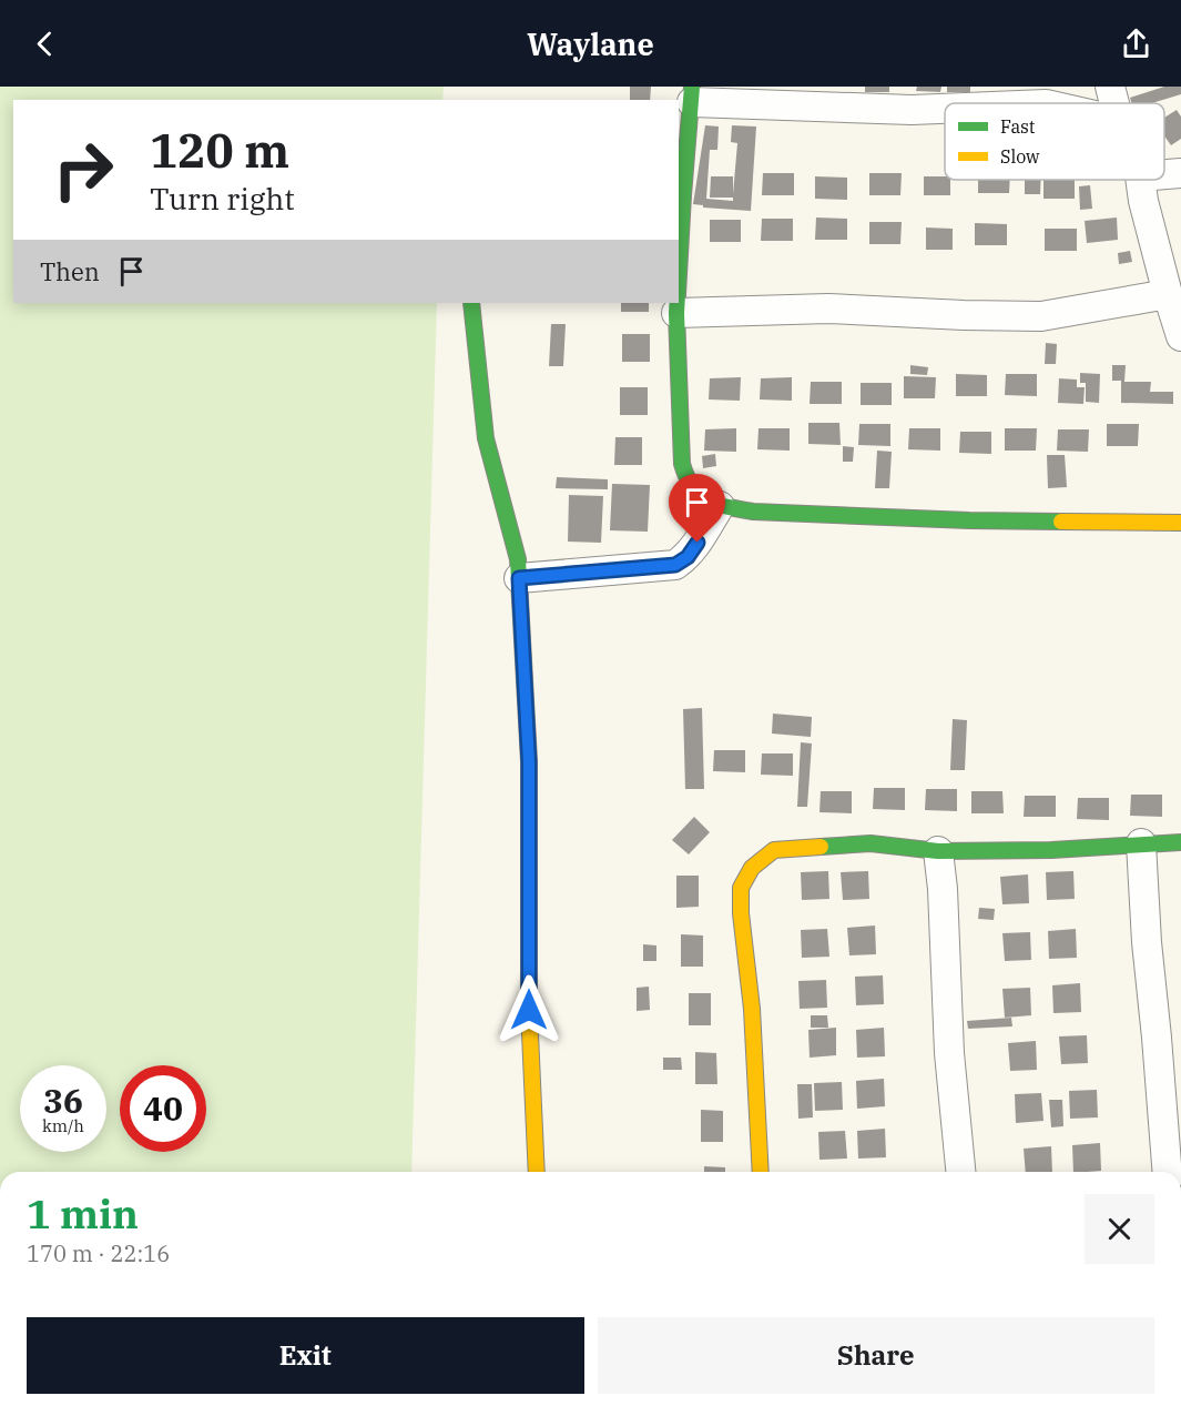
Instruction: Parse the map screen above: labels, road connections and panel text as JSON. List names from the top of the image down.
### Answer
{
  "legend": ["Fast", "Slow"],
  "page": {
    "header": "Waylane",
    "turn": ["120 m", "Turn right"],
    "then": "Then",
    "speed": "36 km/h",
    "limit": "40",
    "heading": ["1 min", "170 m · 22:16"],
    "buttons": ["Exit", "Share"]
  }
}
